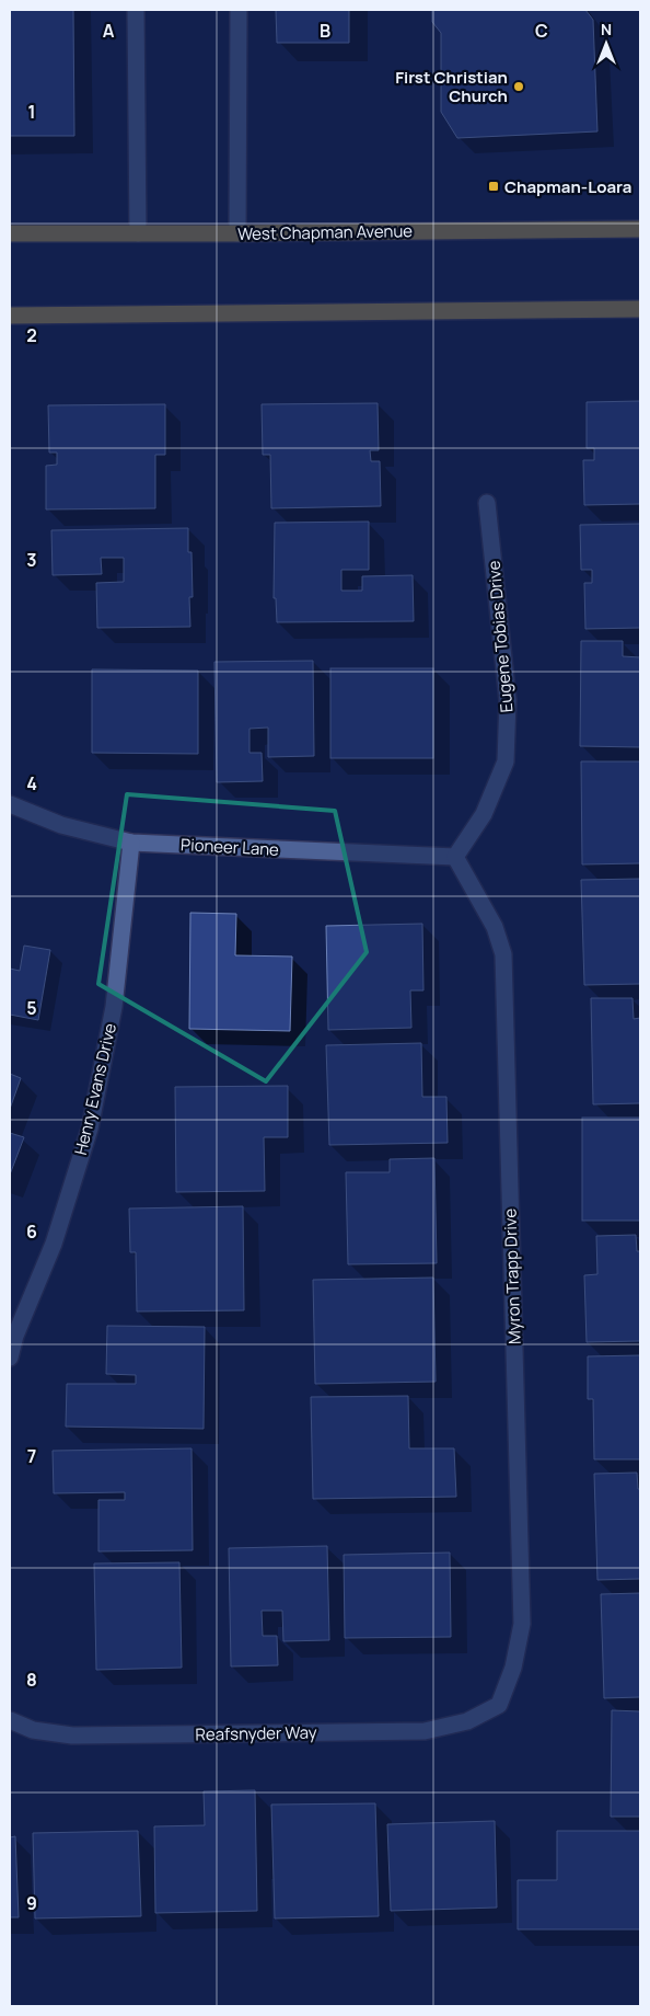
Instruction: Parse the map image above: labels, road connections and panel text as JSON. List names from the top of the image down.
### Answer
{
  "streets": {
    "main road": ["West Chapman Avenue"],
    "street": [
      "Eugene Tobias Drive",
      "Pioneer Lane",
      "Henry Evans Drive",
      "Myron Trapp Drive",
      "Reafsnyder Way"
    ]
  },
  "crossings": [
    ["Eugene Tobias Drive", "Pioneer Lane"],
    ["Eugene Tobias Drive", "Myron Trapp Drive"],
    ["Pioneer Lane", "Henry Evans Drive"],
    ["Pioneer Lane", "Myron Trapp Drive"],
    ["Myron Trapp Drive", "Reafsnyder Way"]
  ],
  "places": {
    "other": ["First Christian Church"],
    "transit": ["Chapman-Loara"]
  },
  "north": "top",
  "grid": {
    "columns": ["A", "B", "C"],
    "rows": [
      "1",
      "2",
      "3",
      "4",
      "5",
      "6",
      "7",
      "8",
      "9"
    ]
  }
}
